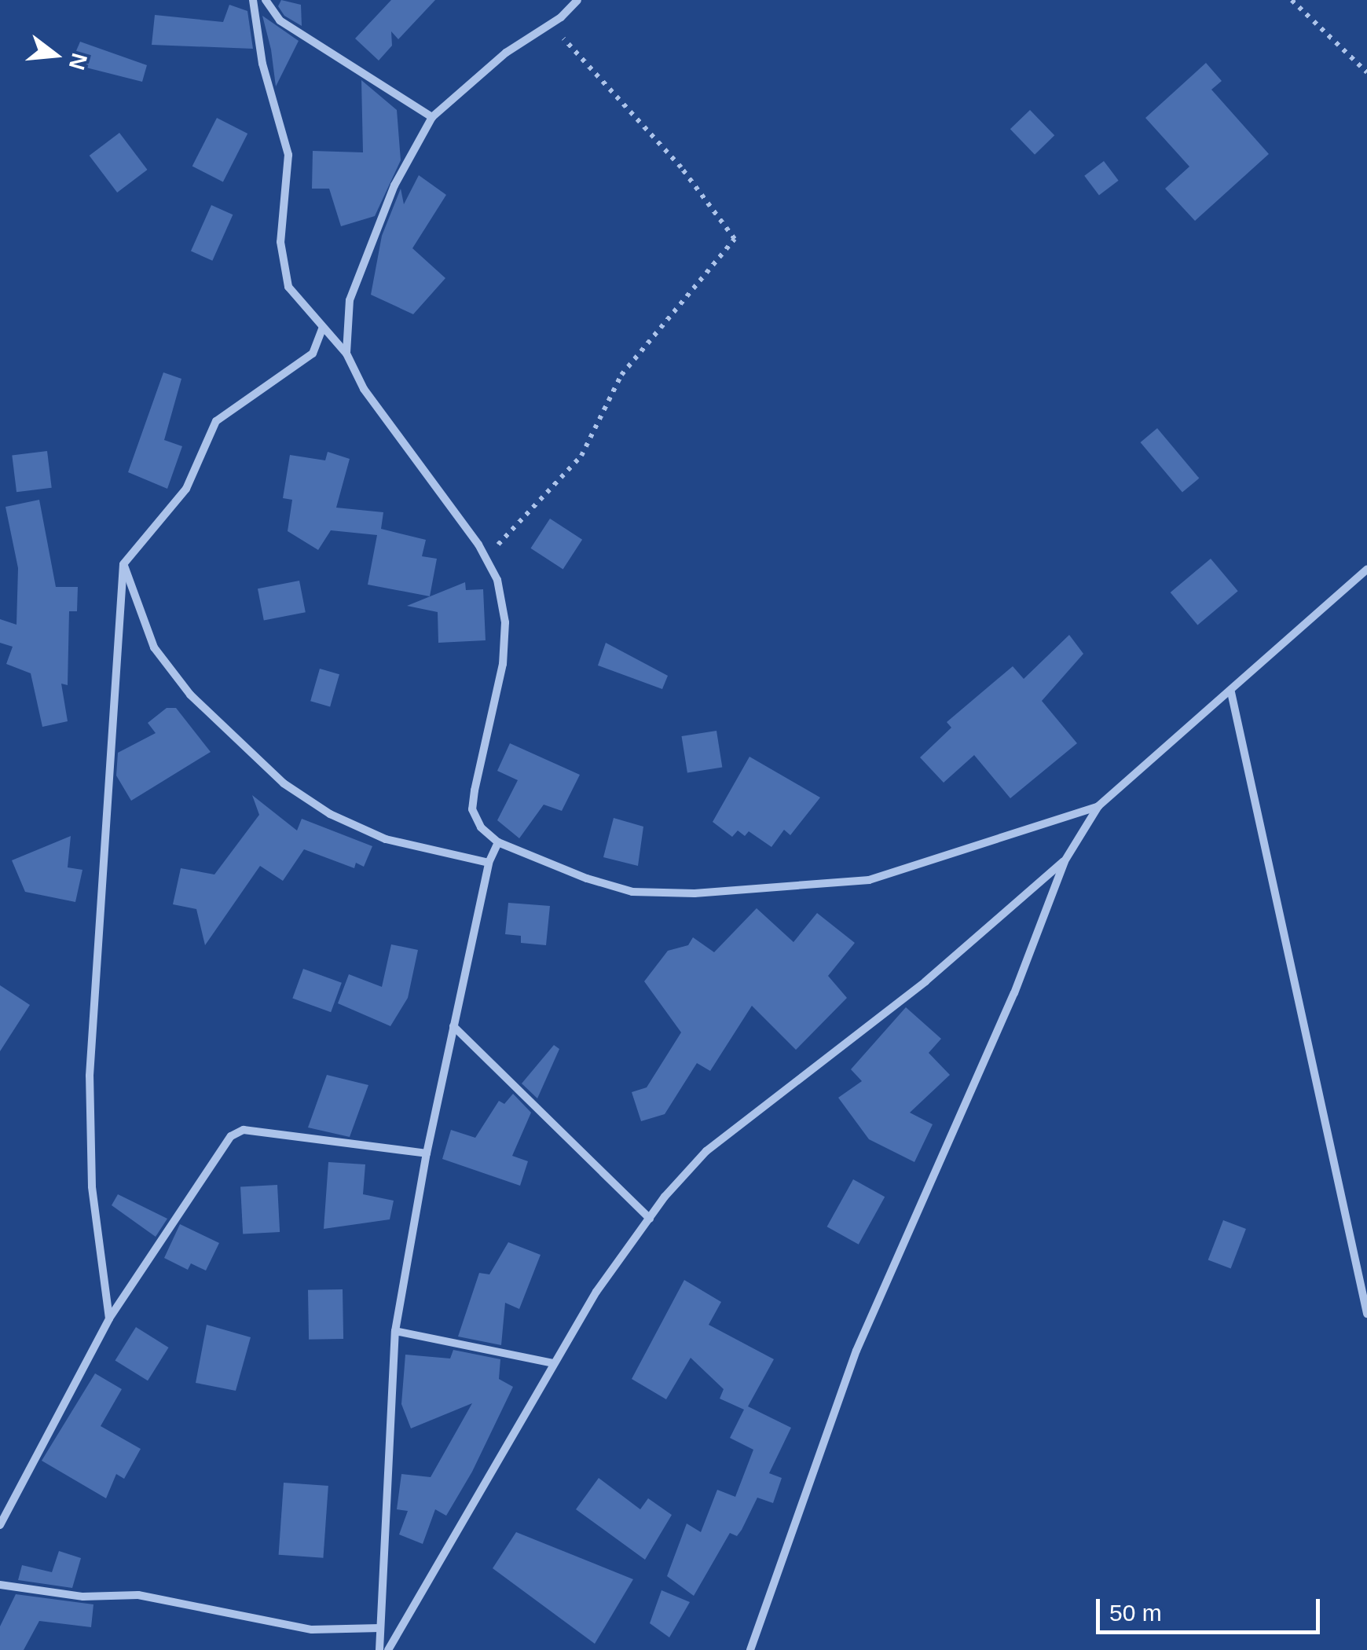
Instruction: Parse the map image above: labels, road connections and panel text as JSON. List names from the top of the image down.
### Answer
{
  "scale_bar": "50 m",
  "north": "right"
}
